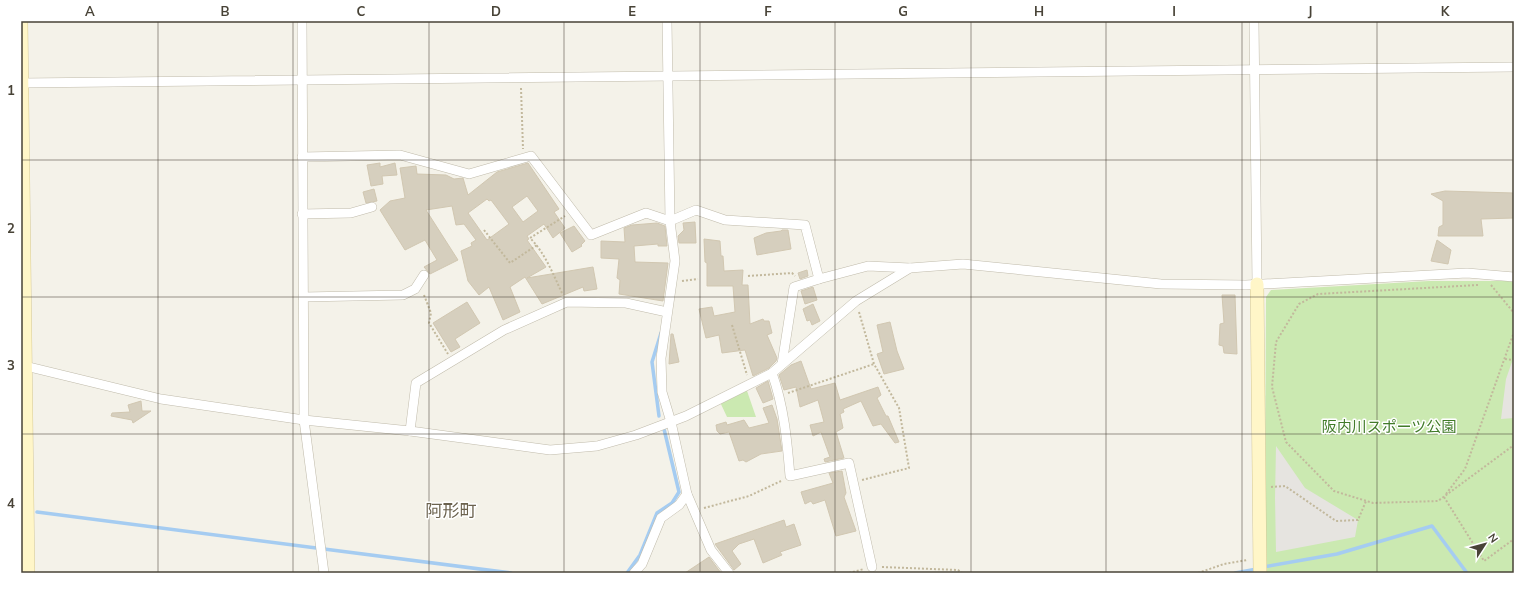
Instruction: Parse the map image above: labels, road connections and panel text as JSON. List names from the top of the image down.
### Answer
{
  "districts": ["阿形町"],
  "parks": ["阪内川スポーツ公園"],
  "north": "top right",
  "grid": {
    "columns": [
      "A",
      "B",
      "C",
      "D",
      "E",
      "F",
      "G",
      "H",
      "I",
      "J",
      "K"
    ],
    "rows": [
      "1",
      "2",
      "3",
      "4"
    ]
  }
}
